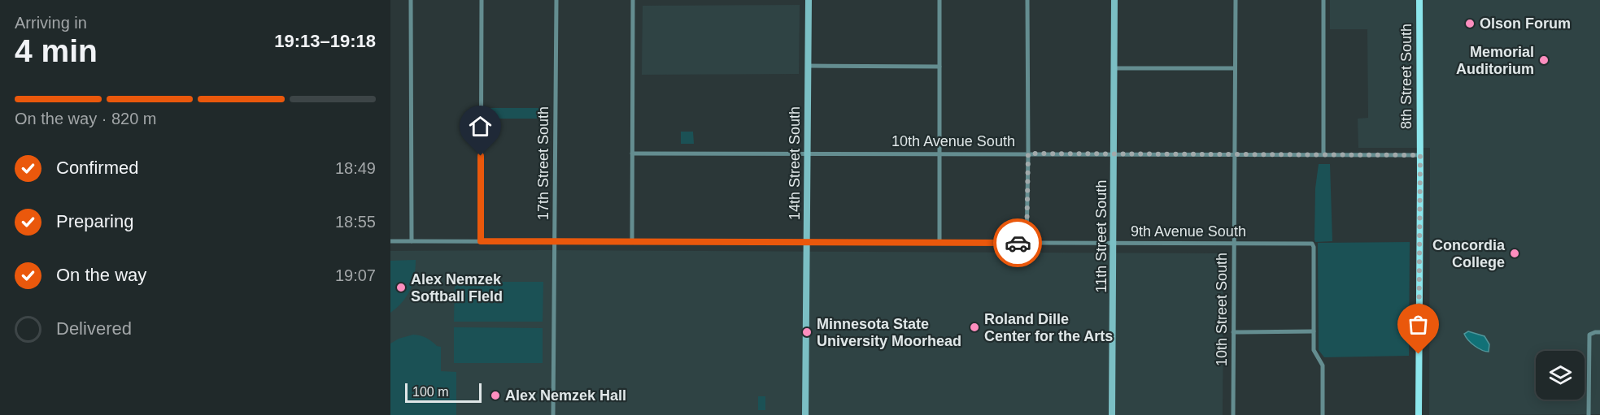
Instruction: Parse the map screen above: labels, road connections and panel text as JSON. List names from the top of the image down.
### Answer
{
  "streets": {
    "main road": ["8th Street South"],
    "street": [
      "10th Avenue South",
      "17th Street South",
      "14th Street South",
      "9th Avenue South",
      "11th Street South",
      "10th Street South"
    ]
  },
  "crossings": [
    ["8th Street South", "10th Avenue South"],
    ["10th Avenue South", "14th Street South"],
    ["10th Avenue South", "11th Street South"],
    ["10th Avenue South", "10th Street South"],
    ["17th Street South", "9th Avenue South"],
    ["14th Street South", "9th Avenue South"],
    ["9th Avenue South", "11th Street South"],
    ["9th Avenue South", "10th Street South"]
  ],
  "places": [
    "Olson Forum",
    "Memorial Auditorium",
    "Concordia College",
    "Alex Nemzek Softball FIeld",
    "Roland Dille Center for the Arts",
    "Minnesota State University Moorhead",
    "Alex Nemzek Hall"
  ],
  "scale_bar": "100 m",
  "page": {
    "heading": ["4 min", "Arriving in", "19:13–19:18"],
    "bar": "On the way · 820 m",
    "list": [
      ["Confirmed", "18:49"],
      ["Preparing", "18:55"],
      ["On the way", "19:07"],
      "Delivered"
    ],
    "scale": "100 m"
  }
}
